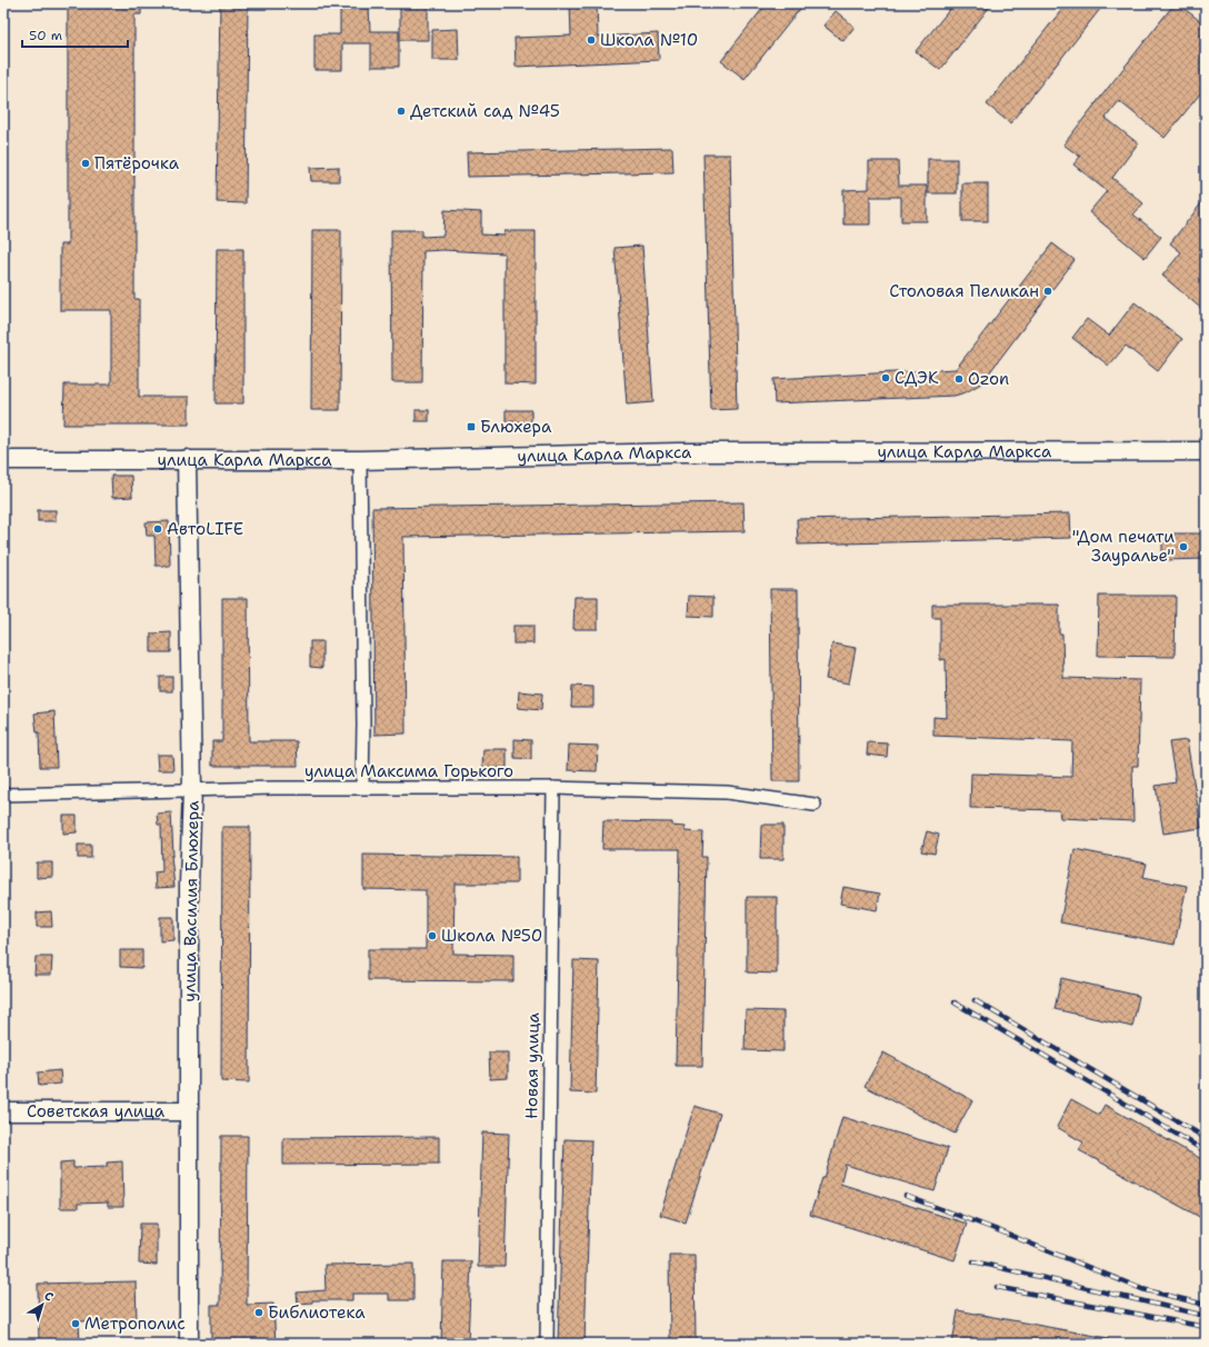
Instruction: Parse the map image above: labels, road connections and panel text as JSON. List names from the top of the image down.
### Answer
{
  "streets": {
    "main road": ["улица Карла Маркса", "улица Василия Блюхера", "Советская улица"],
    "street": ["улица Максима Горького", "Новая улица"]
  },
  "crossings": [
    ["улица Карла Маркса", "улица Василия Блюхера"],
    ["улица Максима Горького", "улица Василия Блюхера"],
    ["улица Максима Горького", "Новая улица"],
    ["улица Василия Блюхера", "Советская улица"]
  ],
  "places": {
    "other": [
      "Школа №10",
      "Детский сад №45",
      "Пятёрочка",
      "Столовая Пеликан",
      "СДЭК",
      "Ozon",
      "АвтоLIFE",
      "\"Дом печати Зауралье\"",
      "Школа №50",
      "Библиотека",
      "Метрополис"
    ],
    "transit": ["Блюхера"]
  },
  "scale_bar": "50 m",
  "north": "top right"
}
